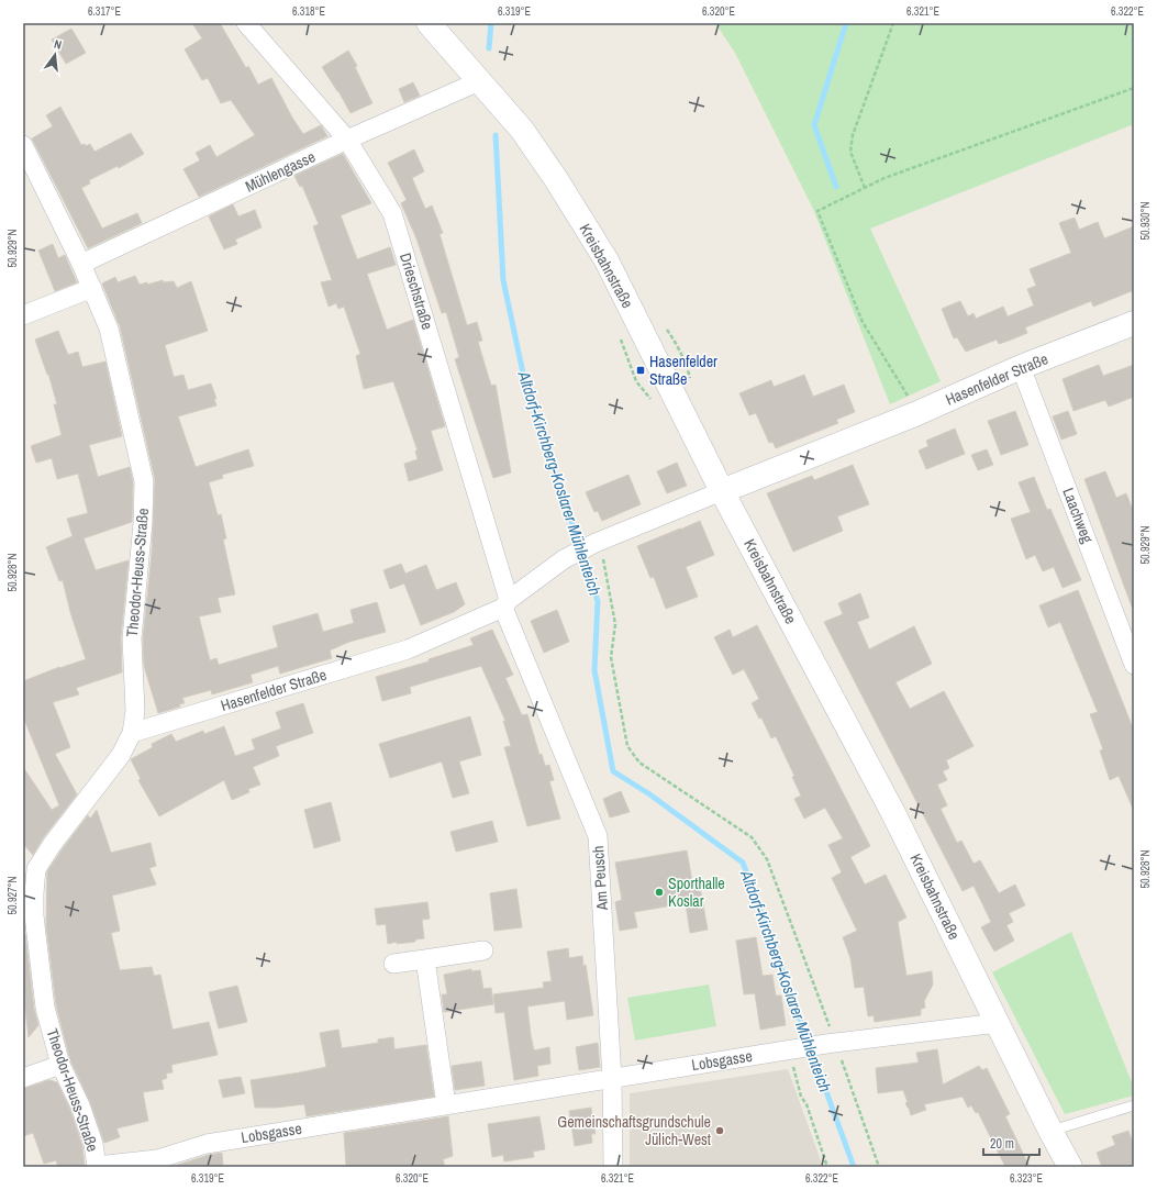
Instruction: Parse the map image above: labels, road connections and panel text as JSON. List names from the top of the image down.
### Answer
{
  "streets": {
    "street": [
      "Mühlengasse",
      "Kreisbahnstraße",
      "Drieschstraße",
      "Hasenfelder Straße",
      "Laachweg",
      "Theodor-Heuss-Straße",
      "Am Peusch",
      "Lobsgasse"
    ]
  },
  "crossings": [
    ["Mühlengasse", "Kreisbahnstraße"],
    ["Mühlengasse", "Drieschstraße"],
    ["Mühlengasse", "Theodor-Heuss-Straße"],
    ["Kreisbahnstraße", "Hasenfelder Straße"],
    ["Kreisbahnstraße", "Lobsgasse"],
    ["Drieschstraße", "Hasenfelder Straße"],
    ["Drieschstraße", "Am Peusch"],
    ["Hasenfelder Straße", "Laachweg"],
    ["Hasenfelder Straße", "Theodor-Heuss-Straße"],
    ["Hasenfelder Straße", "Am Peusch"],
    ["Theodor-Heuss-Straße", "Lobsgasse"],
    ["Am Peusch", "Lobsgasse"]
  ],
  "water": ["Altdorf-Kirchberg-Koslarer Mühlenteich"],
  "places": {
    "transit": ["Hasenfelder Straße"],
    "other": ["Sporthalle Koslar", "Gemeinschaftsgrundschule Jülich-West"]
  },
  "scale_bar": "20 m",
  "north": "top",
  "coordinates": [
    "6.317°E",
    "6.318°E",
    "6.319°E",
    "6.320°E",
    "6.321°E",
    "6.322°E",
    "50.930°N",
    "50.929°N",
    "50.928°N",
    "50.927°N",
    "6.323°E"
  ]
}
